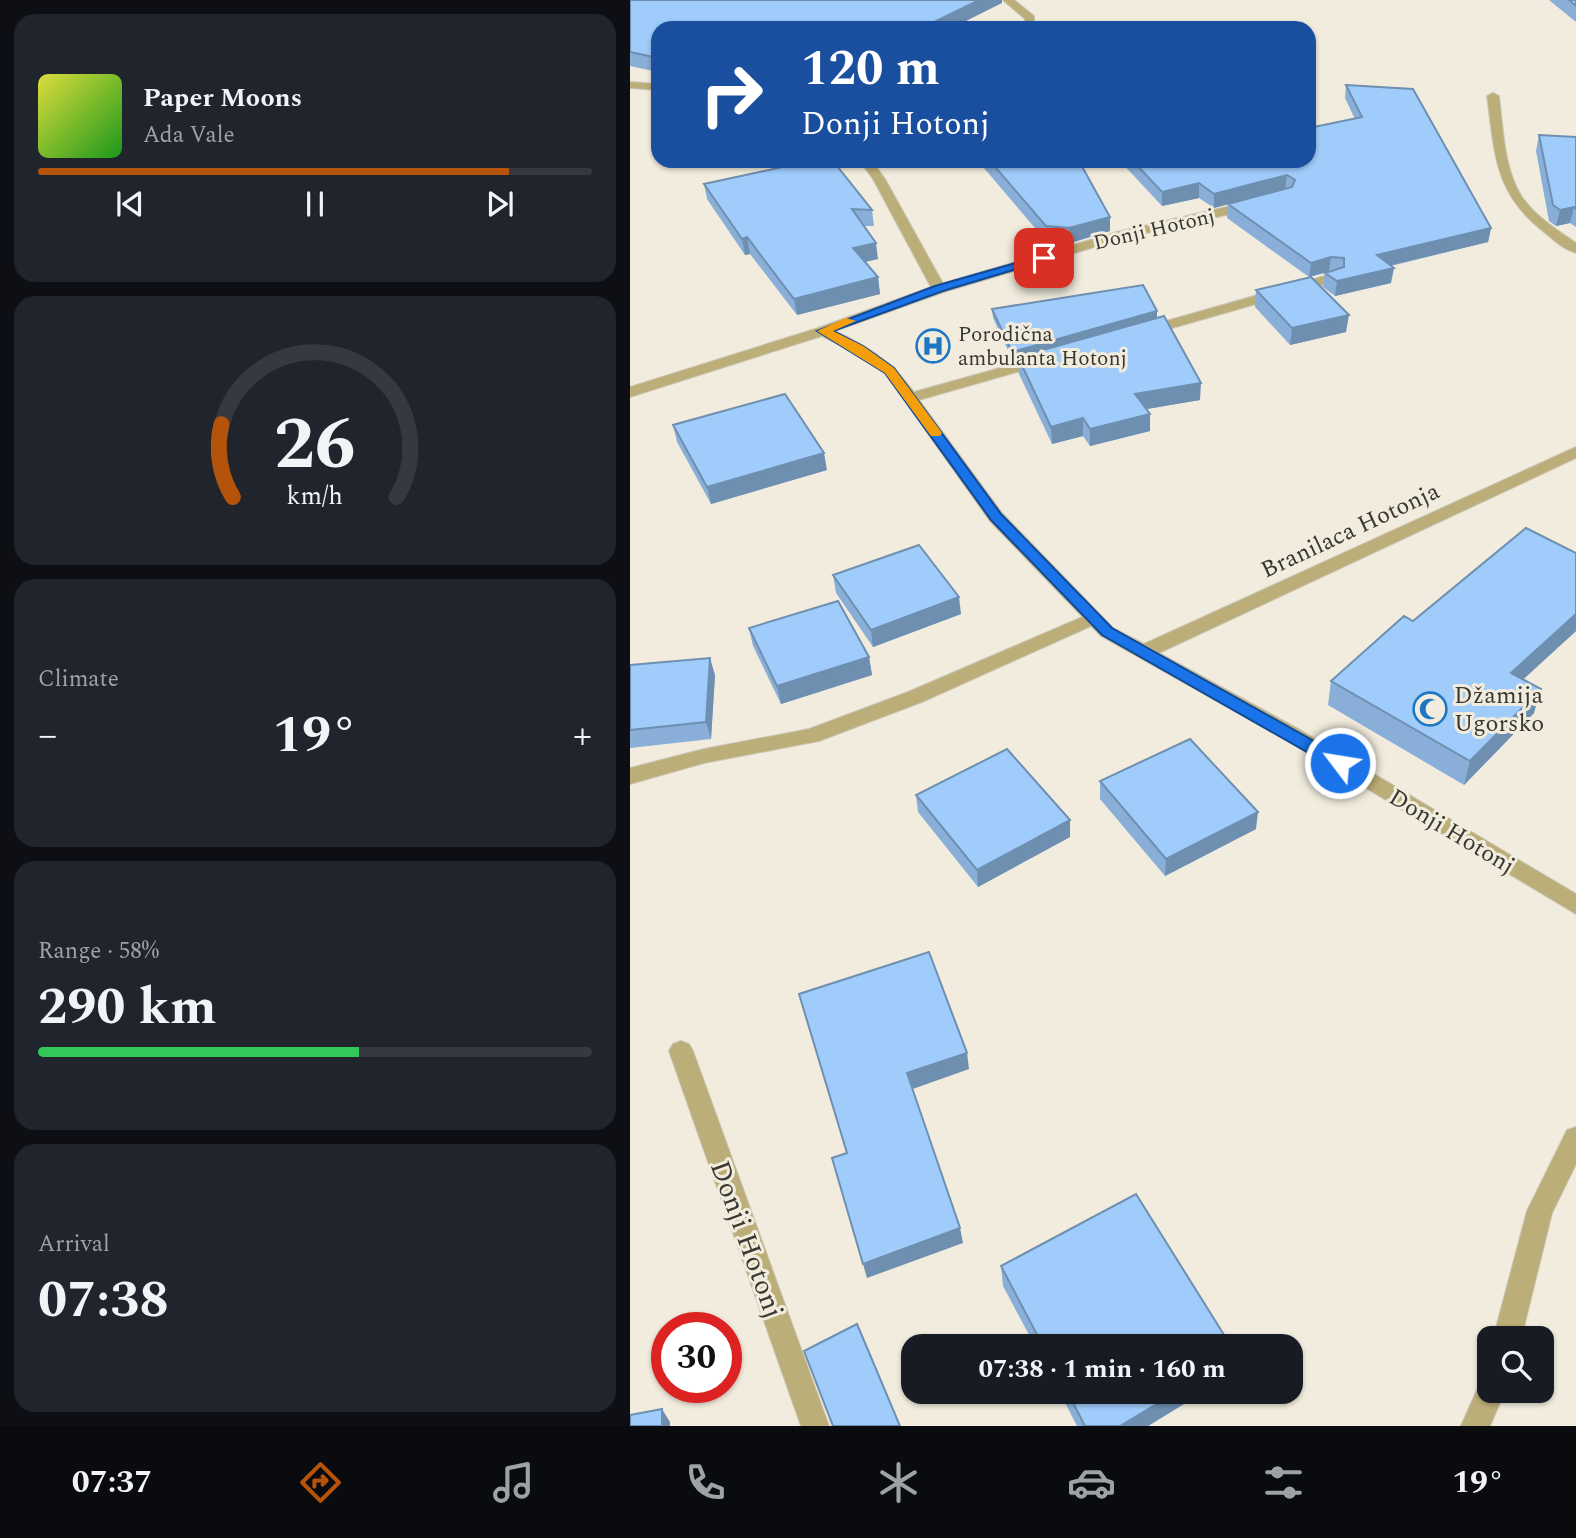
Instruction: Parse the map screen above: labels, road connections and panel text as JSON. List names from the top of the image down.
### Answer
{
  "streets": {
    "street": ["Donji Hotonj", "Branilaca Hotonja"]
  },
  "crossings": [
    ["Donji Hotonj", "Branilaca Hotonja"]
  ],
  "places": {
    "hospital": ["Porodična ambulanta Hotonj"],
    "mosque": ["Džamija Ugorsko"]
  },
  "page": {
    "turn": ["120 m", "Donji Hotonj"],
    "song": ["Paper Moons", "Ada Vale"],
    "tile": [
      "Climate",
      ["Range · 58%", "290 km"],
      ["Arrival", "07:38"]
    ],
    "heat": ["−", "19°", "+"],
    "limit": "30",
    "trip": "07:38 · 1 min · 160 m",
    "tabs": ["07:37", "19°"],
    "gauge": ["26", "km/h"]
  }
}
